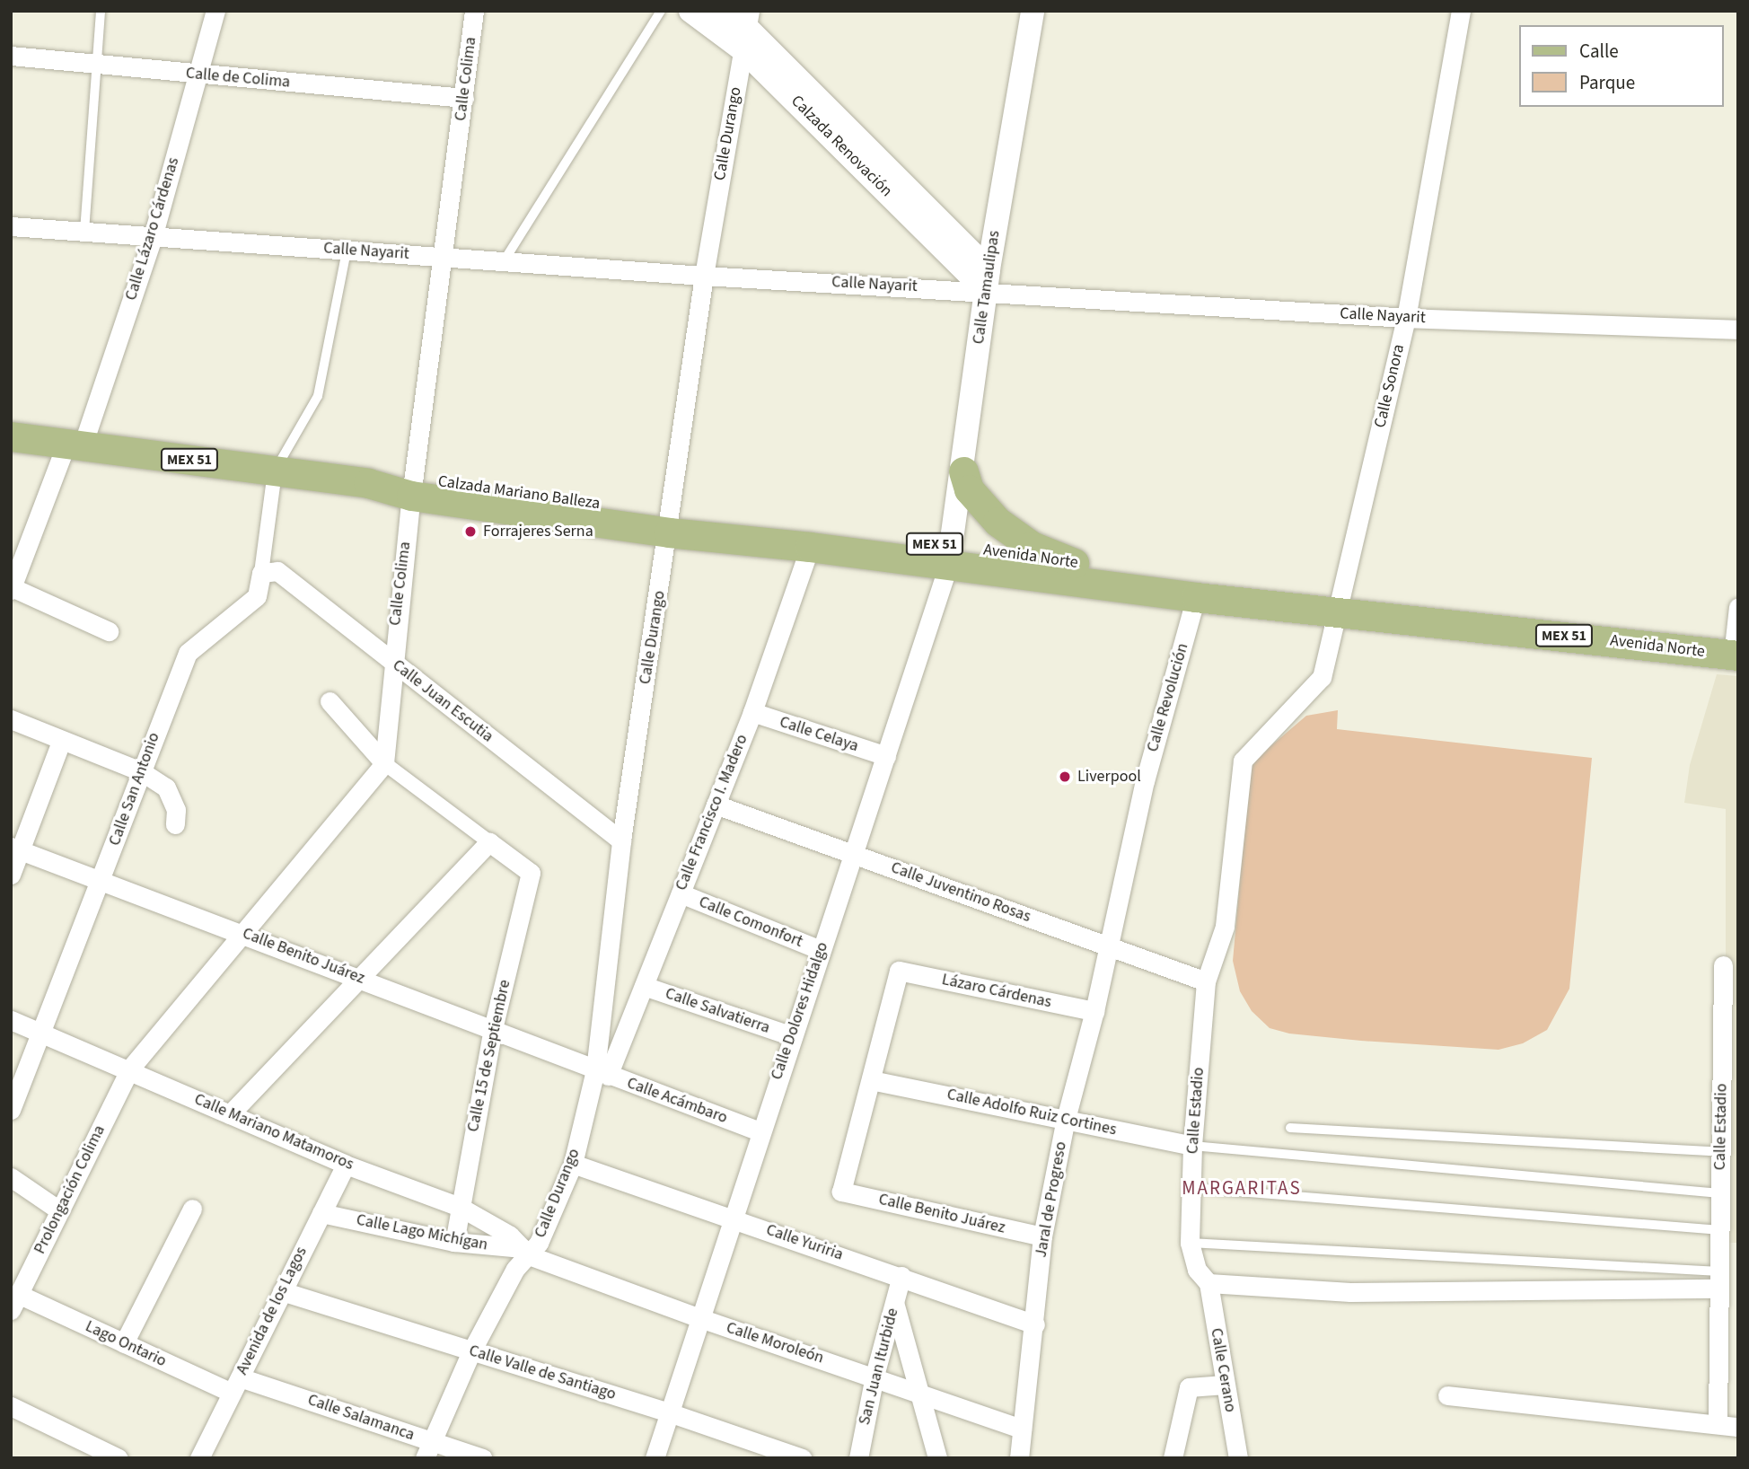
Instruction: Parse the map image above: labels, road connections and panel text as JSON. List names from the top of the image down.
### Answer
{
  "streets": {
    "main road": ["MEX 51", "Calzada Mariano Balleza", "Avenida Norte"],
    "street": [
      "Calle de Colima",
      "Calle Colima",
      "Calle Durango",
      "Calzada Renovación",
      "Calle Lázaro Cárdenas",
      "Calle Nayarit",
      "Calle Tamaulipas",
      "Calle Sonora",
      "Calle Revolución",
      "Calle Juan Escutia",
      "Calle Celaya",
      "Calle San Antonio",
      "Calle Francisco I. Madero",
      "Calle Juventino Rosas",
      "Calle Comonfort",
      "Calle Benito Juárez",
      "Lázaro Cárdenas",
      "Calle Salvatierra",
      "Calle Dolores Hidalgo",
      "Calle 15 de Septiembre",
      "Calle Acámbaro",
      "Calle Estadio",
      "Calle Adolfo Ruiz Cortines",
      "Calle Mariano Matamoros",
      "Prolongación Colima",
      "Jaral de Progreso",
      "Calle Lago Michígan",
      "Calle Yuriria",
      "Avenida de los Lagos",
      "Calle Moroleón",
      "Lago Ontario",
      "San Juan Iturbide",
      "Calle Cerano",
      "Calle Valle de Santiago",
      "Calle Salamanca"
    ]
  },
  "crossings": [
    ["Calle de Colima", "Calle Colima"],
    ["Calle de Colima", "Calle Lázaro Cárdenas"],
    ["Calle Colima", "Calle Nayarit"],
    ["Calle Colima", "Calzada Mariano Balleza"],
    ["Calle Colima", "Calle Juan Escutia"],
    ["Calle Durango", "Calzada Renovación"],
    ["Calle Durango", "Calle Nayarit"],
    ["Calle Durango", "Calzada Mariano Balleza"],
    ["Calle Durango", "Avenida Norte"],
    ["Calle Durango", "Calle Juan Escutia"],
    ["Calle Durango", "Calle Francisco I. Madero"],
    ["Calle Durango", "Calle Benito Juárez"],
    ["Calle Durango", "Calle Acámbaro"],
    ["Calle Durango", "Calle Mariano Matamoros"],
    ["Calle Durango", "Calle Lago Michígan"],
    ["Calle Durango", "Calle Yuriria"],
    ["Calle Durango", "Calle Moroleón"],
    ["Calle Durango", "Calle Valle de Santiago"],
    ["Calle Durango", "Calle Salamanca"],
    ["Calzada Renovación", "Calle Nayarit"],
    ["Calzada Renovación", "Calle Tamaulipas"],
    ["Calle Lázaro Cárdenas", "Calle Nayarit"],
    ["Calle Lázaro Cárdenas", "Calzada Mariano Balleza"],
    ["Calle Nayarit", "Calle Tamaulipas"],
    ["Calle Nayarit", "Calle Sonora"],
    ["Calle Tamaulipas", "Avenida Norte"],
    ["Calle Tamaulipas", "Calle Dolores Hidalgo"],
    ["Calle Sonora", "Avenida Norte"],
    ["Calle Sonora", "Calle Estadio"],
    ["Calzada Mariano Balleza", "Avenida Norte"],
    ["Avenida Norte", "Calle Revolución"],
    ["Avenida Norte", "Calle Francisco I. Madero"],
    ["Avenida Norte", "Calle Dolores Hidalgo"],
    ["Avenida Norte", "Calle Estadio"],
    ["Calle Revolución", "Calle Juventino Rosas"],
    ["Calle Revolución", "Jaral de Progreso"],
    ["Calle Juan Escutia", "Calle San Antonio"],
    ["Calle Celaya", "Calle Francisco I. Madero"],
    ["Calle Celaya", "Calle Dolores Hidalgo"],
    ["Calle San Antonio", "Calle Benito Juárez"],
    ["Calle San Antonio", "Calle Mariano Matamoros"],
    ["Calle Francisco I. Madero", "Calle Juventino Rosas"],
    ["Calle Francisco I. Madero", "Calle Comonfort"],
    ["Calle Francisco I. Madero", "Calle Benito Juárez"],
    ["Calle Francisco I. Madero", "Calle Salvatierra"],
    ["Calle Francisco I. Madero", "Calle Acámbaro"],
    ["Calle Juventino Rosas", "Calle Dolores Hidalgo"],
    ["Calle Juventino Rosas", "Calle Estadio"],
    ["Calle Juventino Rosas", "Jaral de Progreso"],
    ["Calle Comonfort", "Calle Dolores Hidalgo"],
    ["Calle Benito Juárez", "Lázaro Cárdenas"],
    ["Calle Benito Juárez", "Calle 15 de Septiembre"],
    ["Calle Benito Juárez", "Calle Acámbaro"],
    ["Calle Benito Juárez", "Calle Adolfo Ruiz Cortines"],
    ["Calle Benito Juárez", "Jaral de Progreso"],
    ["Lázaro Cárdenas", "Calle Adolfo Ruiz Cortines"],
    ["Lázaro Cárdenas", "Jaral de Progreso"],
    ["Calle Salvatierra", "Calle Dolores Hidalgo"],
    ["Calle Dolores Hidalgo", "Calle Acámbaro"],
    ["Calle Dolores Hidalgo", "Calle Yuriria"],
    ["Calle Dolores Hidalgo", "Calle Moroleón"],
    ["Calle Dolores Hidalgo", "Calle Valle de Santiago"],
    ["Calle 15 de Septiembre", "Calle Mariano Matamoros"],
    ["Calle 15 de Septiembre", "Calle Lago Michígan"],
    ["Calle Estadio", "Calle Adolfo Ruiz Cortines"],
    ["Calle Estadio", "Calle Cerano"],
    ["Calle Adolfo Ruiz Cortines", "Jaral de Progreso"],
    ["Calle Mariano Matamoros", "Prolongación Colima"],
    ["Calle Mariano Matamoros", "Calle Lago Michígan"],
    ["Calle Mariano Matamoros", "Avenida de los Lagos"],
    ["Calle Mariano Matamoros", "Calle Moroleón"],
    ["Prolongación Colima", "Lago Ontario"],
    ["Jaral de Progreso", "Calle Yuriria"],
    ["Jaral de Progreso", "Calle Moroleón"],
    ["Calle Lago Michígan", "Avenida de los Lagos"],
    ["Calle Lago Michígan", "Calle Moroleón"],
    ["Calle Yuriria", "San Juan Iturbide"],
    ["Avenida de los Lagos", "Lago Ontario"],
    ["Avenida de los Lagos", "Calle Valle de Santiago"],
    ["Avenida de los Lagos", "Calle Salamanca"],
    ["Calle Moroleón", "San Juan Iturbide"],
    ["Lago Ontario", "Calle Salamanca"]
  ],
  "districts": ["MARGARITAS"],
  "places": ["Forrajeres Serna", "Liverpool"],
  "legend": ["Calle", "Parque"]
}
